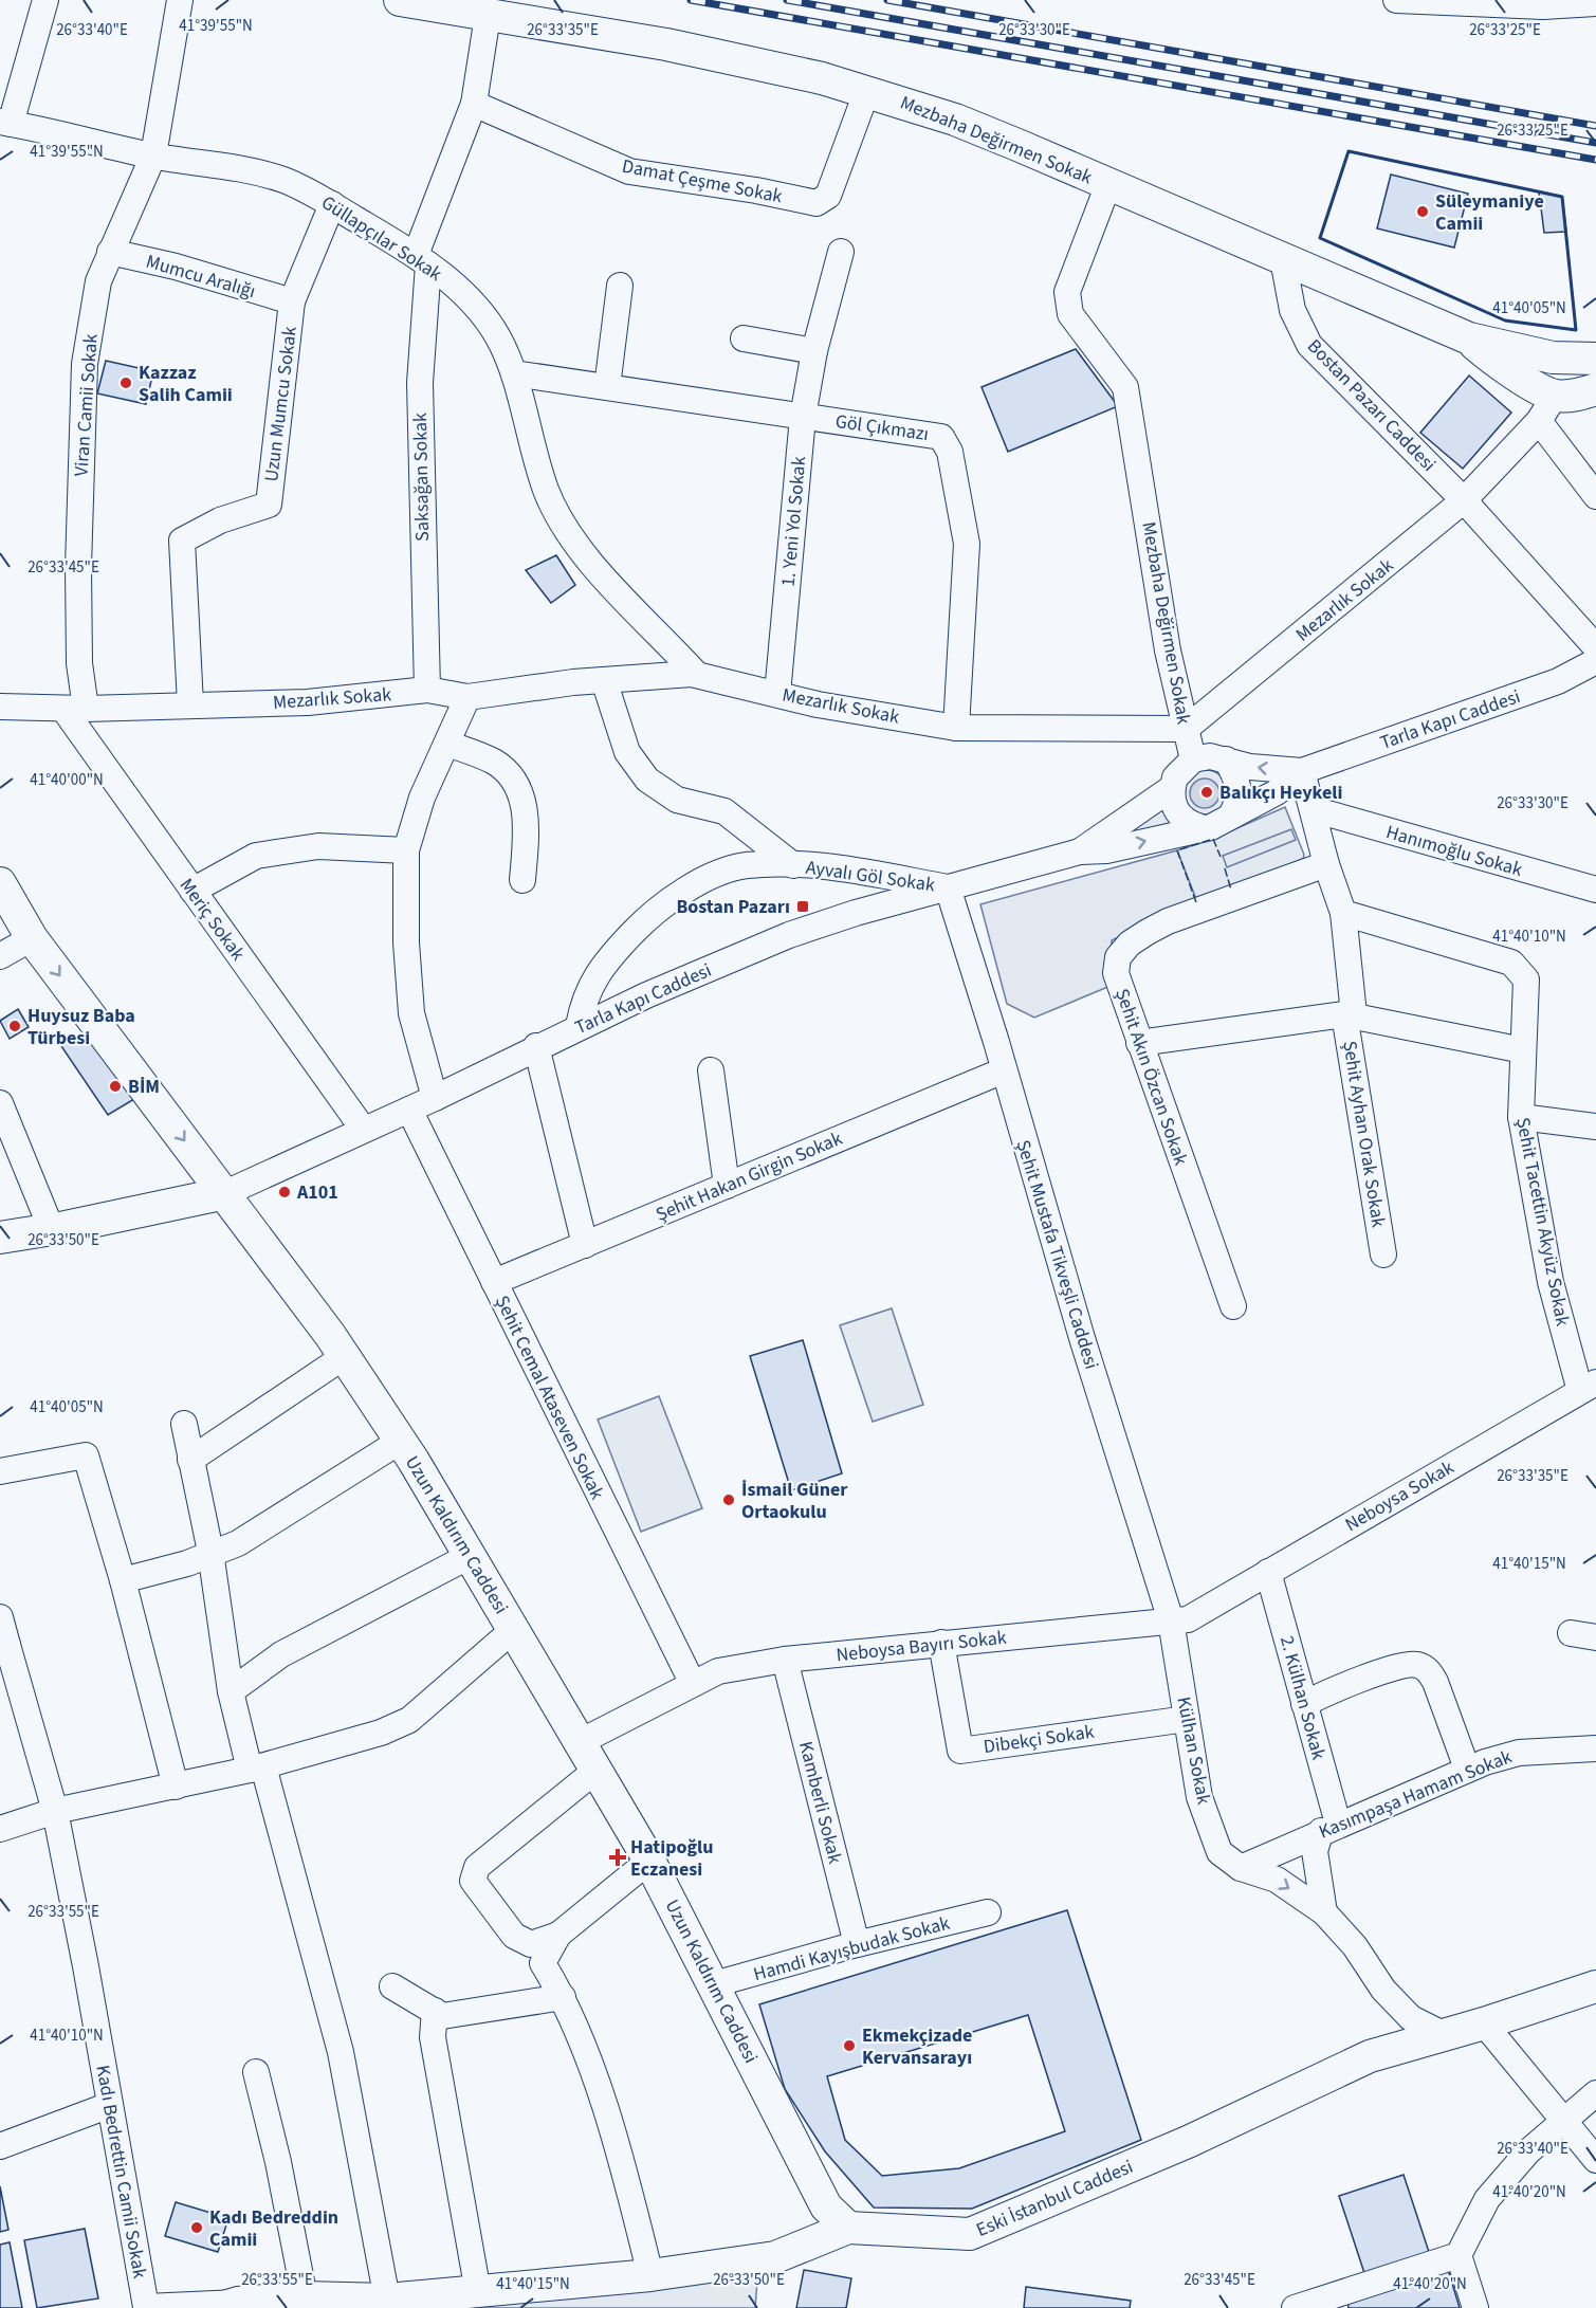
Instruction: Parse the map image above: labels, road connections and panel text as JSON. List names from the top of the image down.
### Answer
{
  "streets": {
    "main road": ["Mezbaha Değirmen Sokak", "Uzun Kaldırım Caddesi", "Eski İstanbul Caddesi"],
    "street": [
      "Damat Çeşme Sokak",
      "Güllapçılar Sokak",
      "Mumcu Aralığı",
      "Uzun Mumcu Sokak",
      "Viran Camii Sokak",
      "Bostan Pazarı Caddesi",
      "Göl Çıkmazı",
      "Saksağan Sokak",
      "1. Yeni Yol Sokak",
      "Mezarlık Sokak",
      "Tarla Kapı Caddesi",
      "Hanımoğlu Sokak",
      "Ayvalı Göl Sokak",
      "Meriç Sokak",
      "Şehit Akın Özcan Sokak",
      "Şehit Ayhan Orak Sokak",
      "Şehit Hakan Girgin Sokak",
      "Şehit Tacettin Akyüz Sokak",
      "Şehit Mustafa Tikveşli Caddesi",
      "Şehit Cemal Ataseven Sokak",
      "Neboysa Sokak",
      "Neboysa Bayırı Sokak",
      "2. Külhan Sokak",
      "Dibekçi Sokak",
      "Külhan Sokak",
      "Kasımpaşa Hamam Sokak",
      "Kamberli Sokak",
      "Hamdi Kayışbudak Sokak",
      "Kadı Bedrettin Camii Sokak"
    ]
  },
  "crossings": [
    ["Mezbaha Değirmen Sokak", "Damat Çeşme Sokak"],
    ["Mezbaha Değirmen Sokak", "Saksağan Sokak"],
    ["Mezbaha Değirmen Sokak", "Mezarlık Sokak"],
    ["Mezbaha Değirmen Sokak", "Tarla Kapı Caddesi"],
    ["Damat Çeşme Sokak", "Saksağan Sokak"],
    ["Güllapçılar Sokak", "Uzun Mumcu Sokak"],
    ["Güllapçılar Sokak", "Viran Camii Sokak"],
    ["Güllapçılar Sokak", "Göl Çıkmazı"],
    ["Güllapçılar Sokak", "Saksağan Sokak"],
    ["Güllapçılar Sokak", "Mezarlık Sokak"],
    ["Mumcu Aralığı", "Uzun Mumcu Sokak"],
    ["Mumcu Aralığı", "Viran Camii Sokak"],
    ["Uzun Mumcu Sokak", "Mezarlık Sokak"],
    ["Viran Camii Sokak", "Mezarlık Sokak"],
    ["Viran Camii Sokak", "Meriç Sokak"],
    ["Bostan Pazarı Caddesi", "Mezarlık Sokak"],
    ["Göl Çıkmazı", "1. Yeni Yol Sokak"],
    ["Göl Çıkmazı", "Mezarlık Sokak"],
    ["Saksağan Sokak", "Mezarlık Sokak"],
    ["1. Yeni Yol Sokak", "Mezarlık Sokak"],
    ["Mezarlık Sokak", "Meriç Sokak"],
    ["Tarla Kapı Caddesi", "Ayvalı Göl Sokak"],
    ["Tarla Kapı Caddesi", "Meriç Sokak"],
    ["Tarla Kapı Caddesi", "Şehit Ayhan Orak Sokak"],
    ["Tarla Kapı Caddesi", "Şehit Mustafa Tikveşli Caddesi"],
    ["Tarla Kapı Caddesi", "Şehit Cemal Ataseven Sokak"],
    ["Tarla Kapı Caddesi", "Uzun Kaldırım Caddesi"],
    ["Hanımoğlu Sokak", "Şehit Ayhan Orak Sokak"],
    ["Ayvalı Göl Sokak", "Şehit Mustafa Tikveşli Caddesi"],
    ["Şehit Akın Özcan Sokak", "Şehit Ayhan Orak Sokak"],
    ["Şehit Ayhan Orak Sokak", "Şehit Tacettin Akyüz Sokak"],
    ["Şehit Hakan Girgin Sokak", "Şehit Mustafa Tikveşli Caddesi"],
    ["Şehit Hakan Girgin Sokak", "Şehit Cemal Ataseven Sokak"],
    ["Şehit Tacettin Akyüz Sokak", "Neboysa Sokak"],
    ["Şehit Mustafa Tikveşli Caddesi", "Neboysa Bayırı Sokak"],
    ["Şehit Mustafa Tikveşli Caddesi", "Külhan Sokak"],
    ["Şehit Cemal Ataseven Sokak", "Neboysa Bayırı Sokak"],
    ["Neboysa Sokak", "Neboysa Bayırı Sokak"],
    ["Neboysa Sokak", "2. Külhan Sokak"],
    ["Uzun Kaldırım Caddesi", "Neboysa Bayırı Sokak"],
    ["Uzun Kaldırım Caddesi", "Hamdi Kayışbudak Sokak"],
    ["Uzun Kaldırım Caddesi", "Eski İstanbul Caddesi"],
    ["Neboysa Bayırı Sokak", "2. Külhan Sokak"],
    ["Neboysa Bayırı Sokak", "Dibekçi Sokak"],
    ["Neboysa Bayırı Sokak", "Külhan Sokak"],
    ["Neboysa Bayırı Sokak", "Kamberli Sokak"],
    ["2. Külhan Sokak", "Kasımpaşa Hamam Sokak"],
    ["Dibekçi Sokak", "Külhan Sokak"],
    ["Külhan Sokak", "Kasımpaşa Hamam Sokak"],
    ["Kamberli Sokak", "Hamdi Kayışbudak Sokak"]
  ],
  "places": {
    "other": [
      "Süleymaniye Camii",
      "Kazzaz Salih Camii",
      "Balıkçı Heykeli",
      "Huysuz Baba Türbesi",
      "BİM",
      "A101",
      "İsmail Güner Ortaokulu",
      "Ekmekçizade Kervansarayı",
      "Kadı Bedreddin Camii"
    ],
    "transit": ["Bostan Pazarı"],
    "health": ["Hatipoğlu Eczanesi"]
  },
  "coordinates": [
    "41°39'55\"N",
    "26°33'40\"E",
    "26°33'35\"E",
    "26°33'30\"E",
    "26°33'25\"E",
    "41°40'05\"N",
    "26°33'45\"E",
    "41°40'00\"N",
    "41°40'10\"N",
    "26°33'50\"E",
    "41°40'15\"N",
    "26°33'55\"E",
    "41°40'20\"N"
  ]
}
